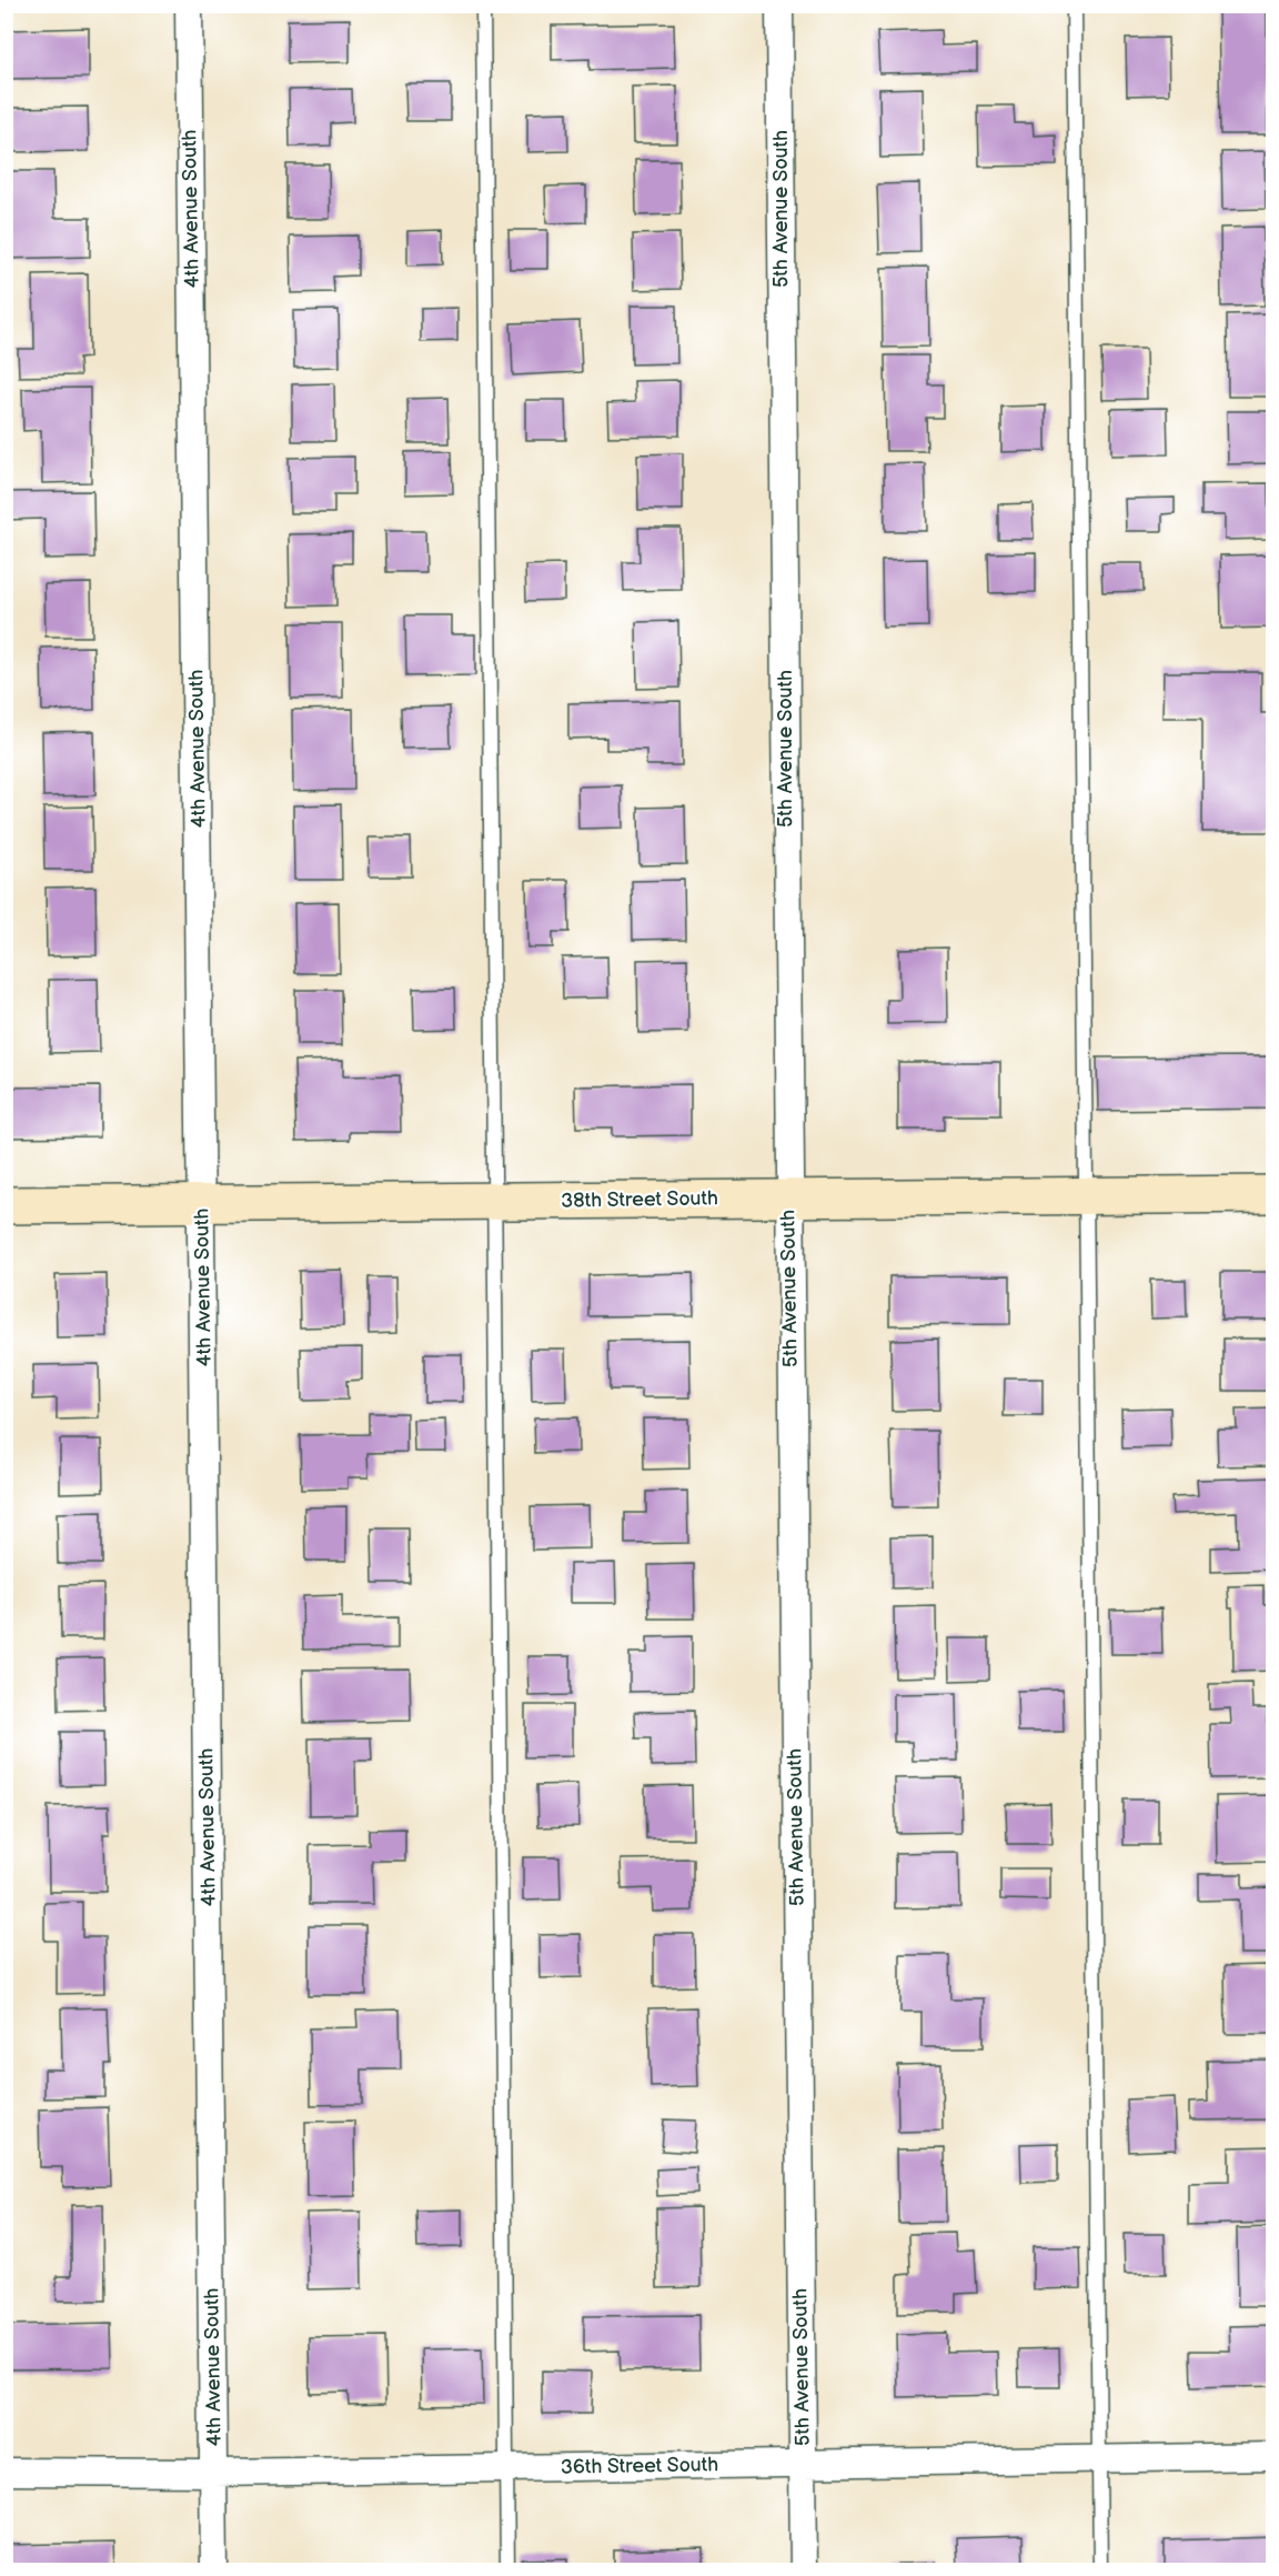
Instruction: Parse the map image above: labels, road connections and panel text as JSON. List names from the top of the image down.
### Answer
{
  "streets": {
    "main road": ["38th Street South"],
    "street": ["4th Avenue South", "5th Avenue South", "36th Street South"]
  },
  "crossings": [
    ["4th Avenue South", "38th Street South"],
    ["4th Avenue South", "36th Street South"],
    ["5th Avenue South", "38th Street South"],
    ["5th Avenue South", "36th Street South"]
  ]
}
